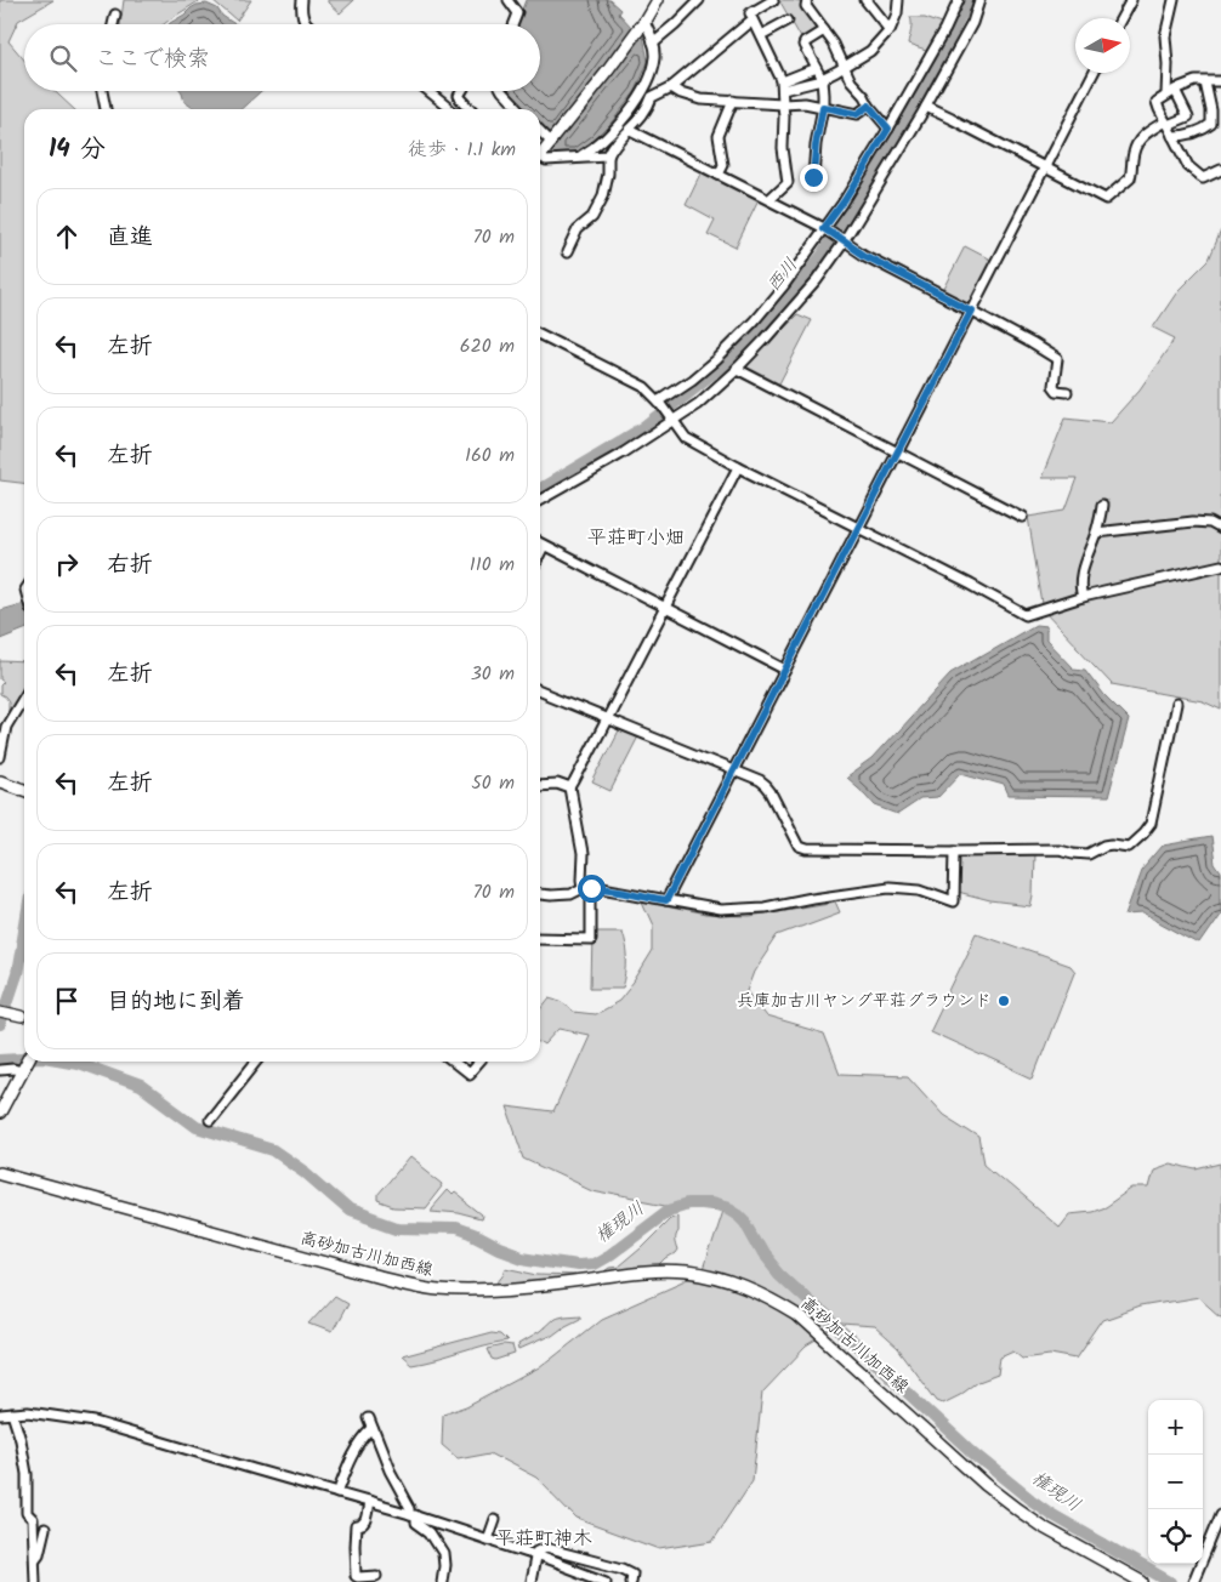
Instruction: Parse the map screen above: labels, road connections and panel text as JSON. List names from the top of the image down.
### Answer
{
  "streets": {
    "main road": ["高砂加古川加西線"]
  },
  "districts": ["平荘町小畑", "平荘町神木"],
  "water": ["西川", "権現川"],
  "places": ["兵庫加古川ヤング平荘グラウンド"],
  "north": "right",
  "page": {
    "search": "ここで検索",
    "heading": ["14 分", "徒歩 · 1.1 km"],
    "list": [
      ["直進", "70 m"],
      ["左折", "620 m"],
      ["左折", "160 m"],
      ["右折", "110 m"],
      ["左折", "30 m"],
      ["左折", "50 m"],
      ["左折", "70 m"],
      "目的地に到着"
    ],
    "map_buttons": ["+", "−"]
  }
}
